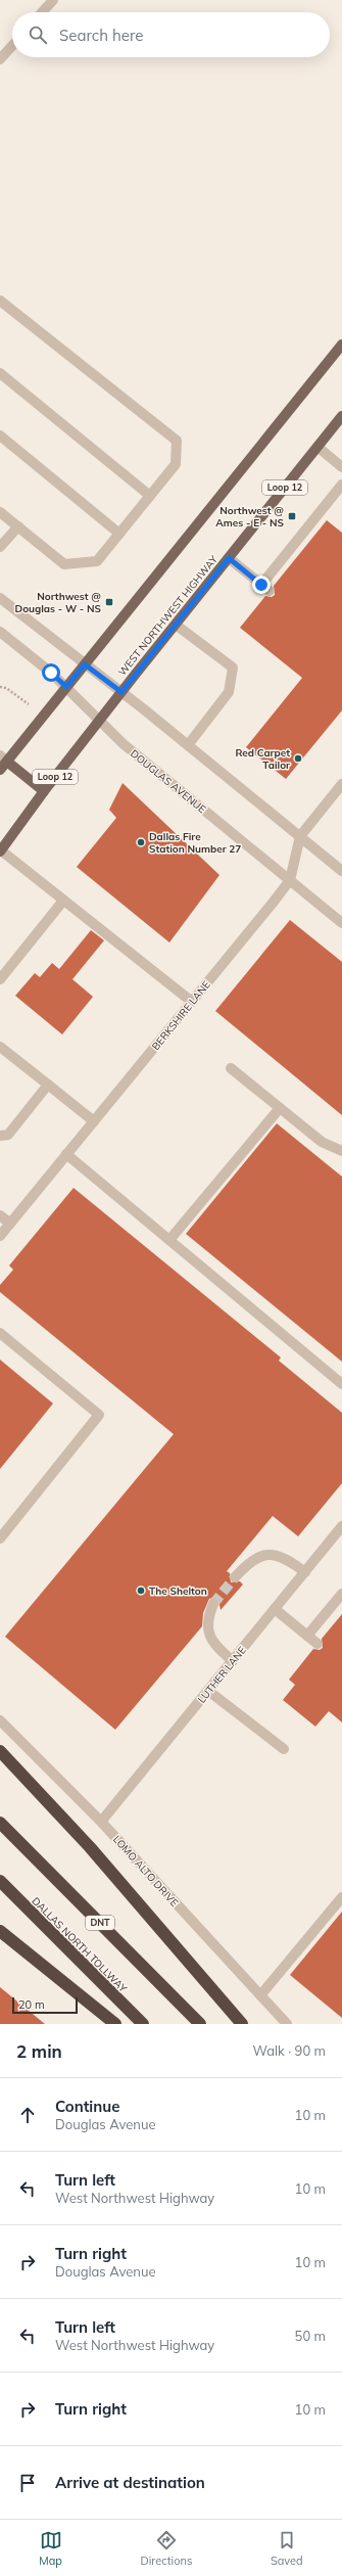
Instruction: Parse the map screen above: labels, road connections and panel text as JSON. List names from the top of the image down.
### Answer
{
  "streets": {
    "highway": ["DNT", "DALLAS NORTH TOLLWAY"],
    "main road": ["Loop 12", "WEST NORTHWEST HIGHWAY"],
    "street": [
      "DOUGLAS AVENUE",
      "BERKSHIRE LANE",
      "LUTHER LANE",
      "LOMO ALTO DRIVE"
    ]
  },
  "crossings": [
    ["WEST NORTHWEST HIGHWAY", "DOUGLAS AVENUE"],
    ["DOUGLAS AVENUE", "BERKSHIRE LANE"],
    ["LUTHER LANE", "LOMO ALTO DRIVE"]
  ],
  "places": {
    "transit": ["Northwest @ Ames - E - NS", "Northwest @ Douglas - W - NS"],
    "other": ["Red Carpet Tailor", "Dallas Fire Station Number 27", "The Shelton"]
  },
  "scale_bar": "20 m",
  "page": {
    "search": "Search here",
    "scale": "20 m",
    "heading": ["2 min", "Walk · 90 m"],
    "list": [
      ["Continue", "Douglas Avenue", "10 m"],
      ["Turn left", "West Northwest Highway", "10 m"],
      ["Turn right", "Douglas Avenue", "10 m"],
      ["Turn left", "West Northwest Highway", "50 m"],
      ["Turn right", "10 m"],
      "Arrive at destination"
    ],
    "nav": ["Map", "Directions", "Saved"]
  }
}
